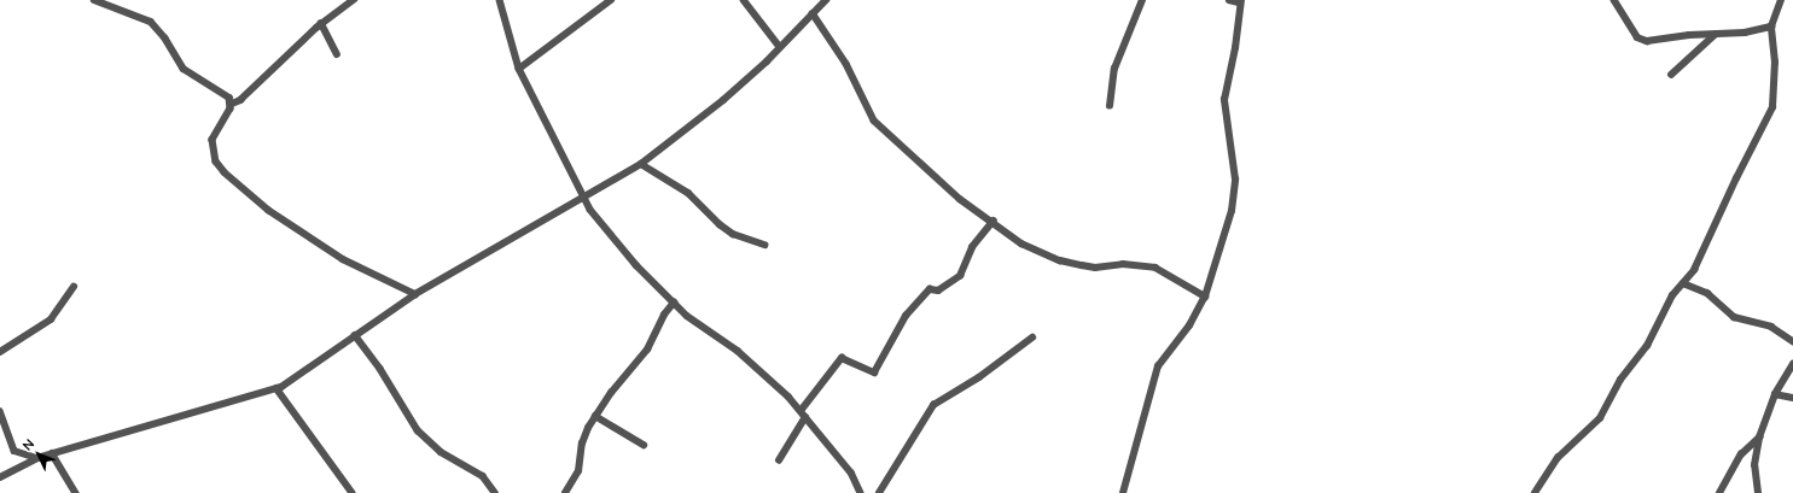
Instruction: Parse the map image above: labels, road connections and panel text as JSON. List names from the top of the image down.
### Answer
{
  "north": "top left"
}
